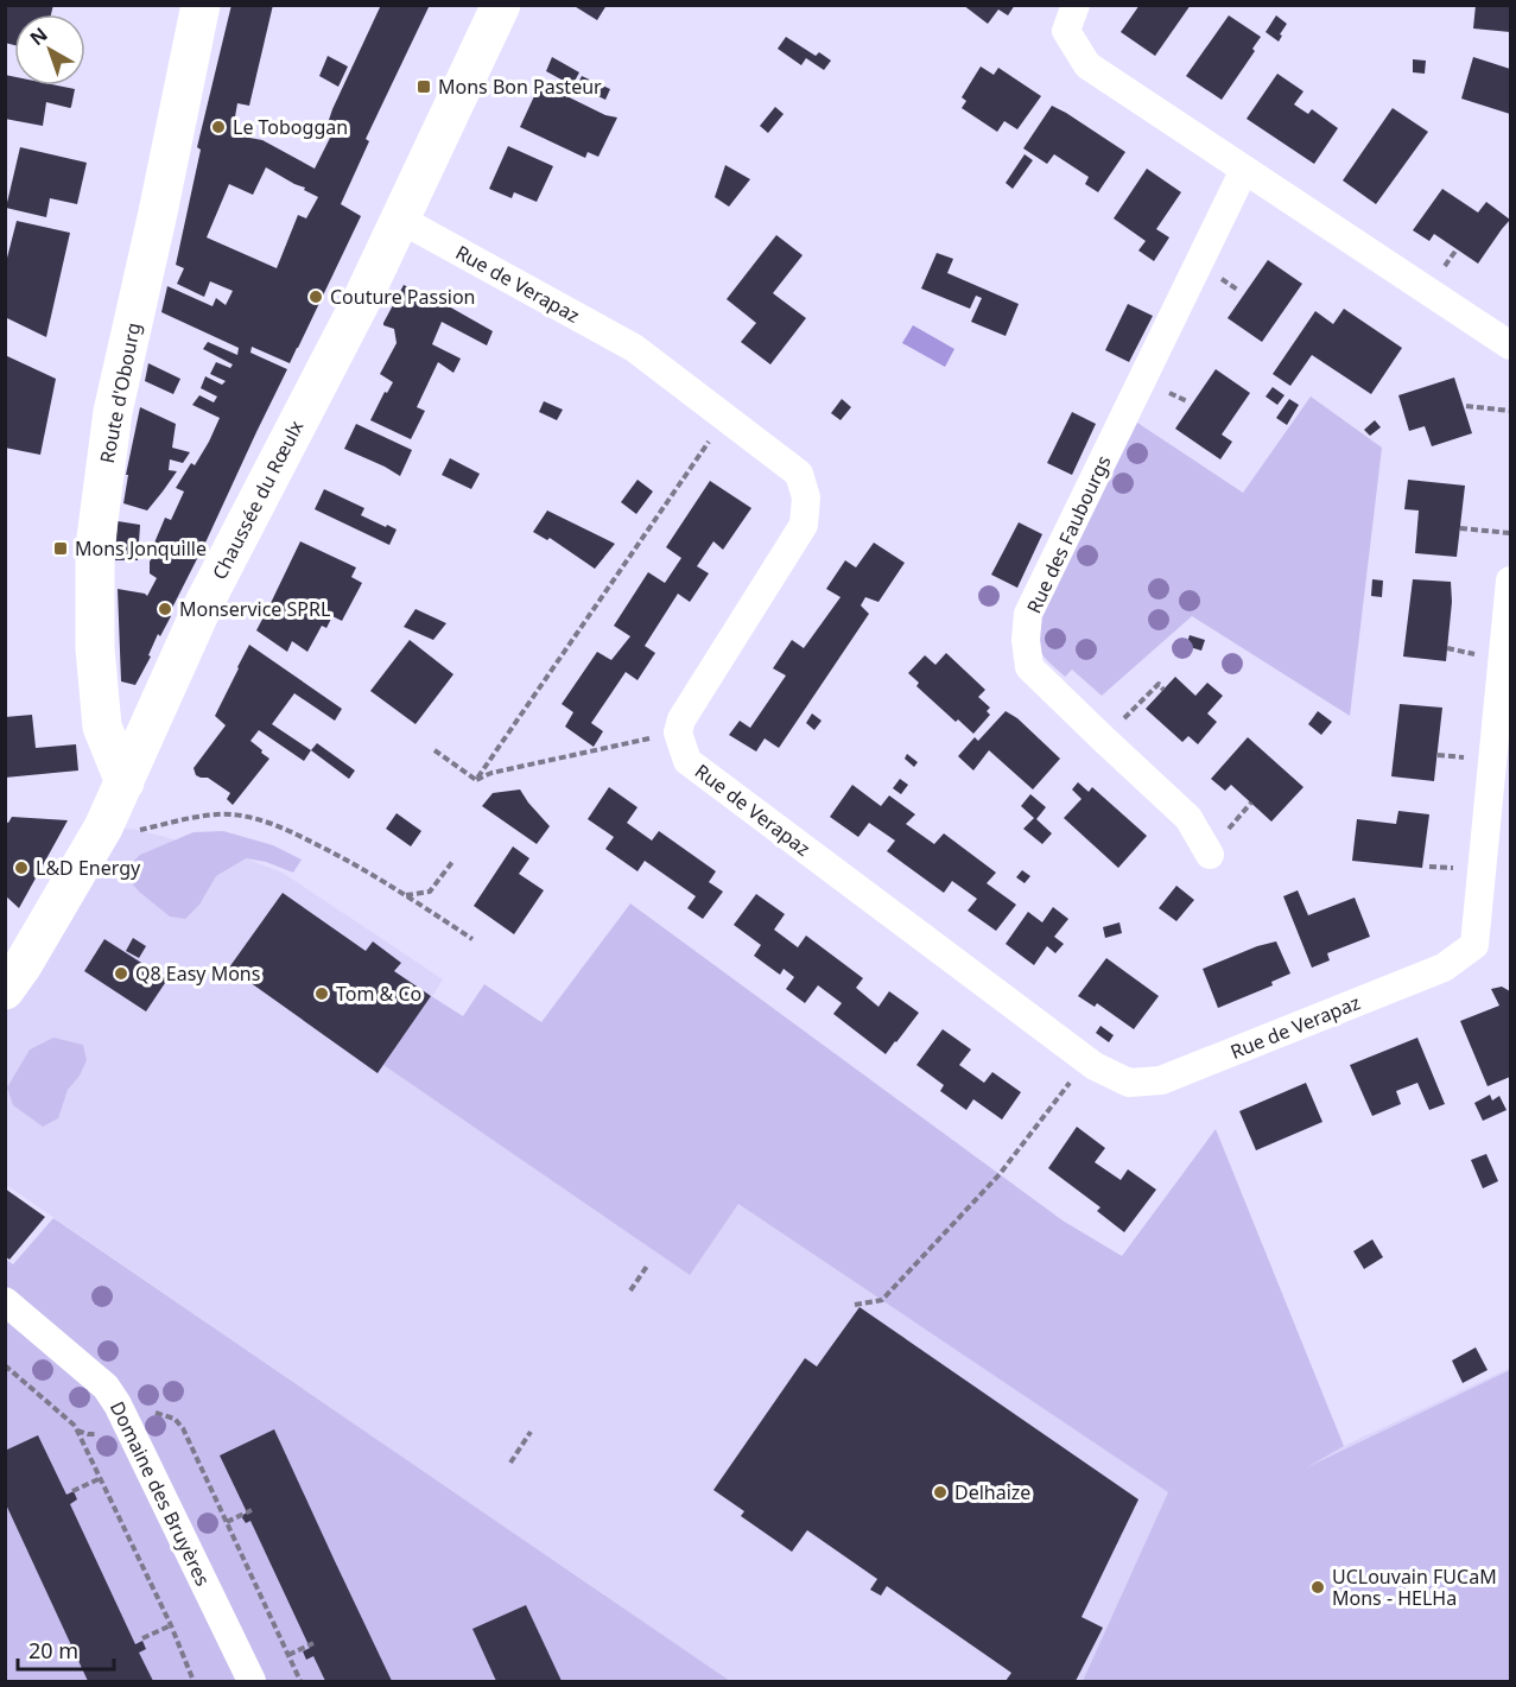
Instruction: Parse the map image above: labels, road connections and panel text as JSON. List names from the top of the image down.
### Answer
{
  "streets": {
    "main road": ["Route d'Obourg", "Chaussée du Rœulx"],
    "street": ["Rue de Verapaz", "Rue des Faubourgs", "Domaine des Bruyères"]
  },
  "crossings": [
    ["Rue de Verapaz", "Chaussée du Rœulx"],
    ["Route d'Obourg", "Chaussée du Rœulx"]
  ],
  "places": {
    "transit": ["Mons Bon Pasteur", "Mons Jonquille"],
    "other": [
      "Le Toboggan",
      "Couture Passion",
      "Monservice SPRL",
      "L&D Energy",
      "Q8 Easy Mons",
      "Tom & Co",
      "Delhaize",
      "UCLouvain FUCaM Mons - HELHa"
    ]
  },
  "scale_bar": "20 m",
  "north": "top left"
}
